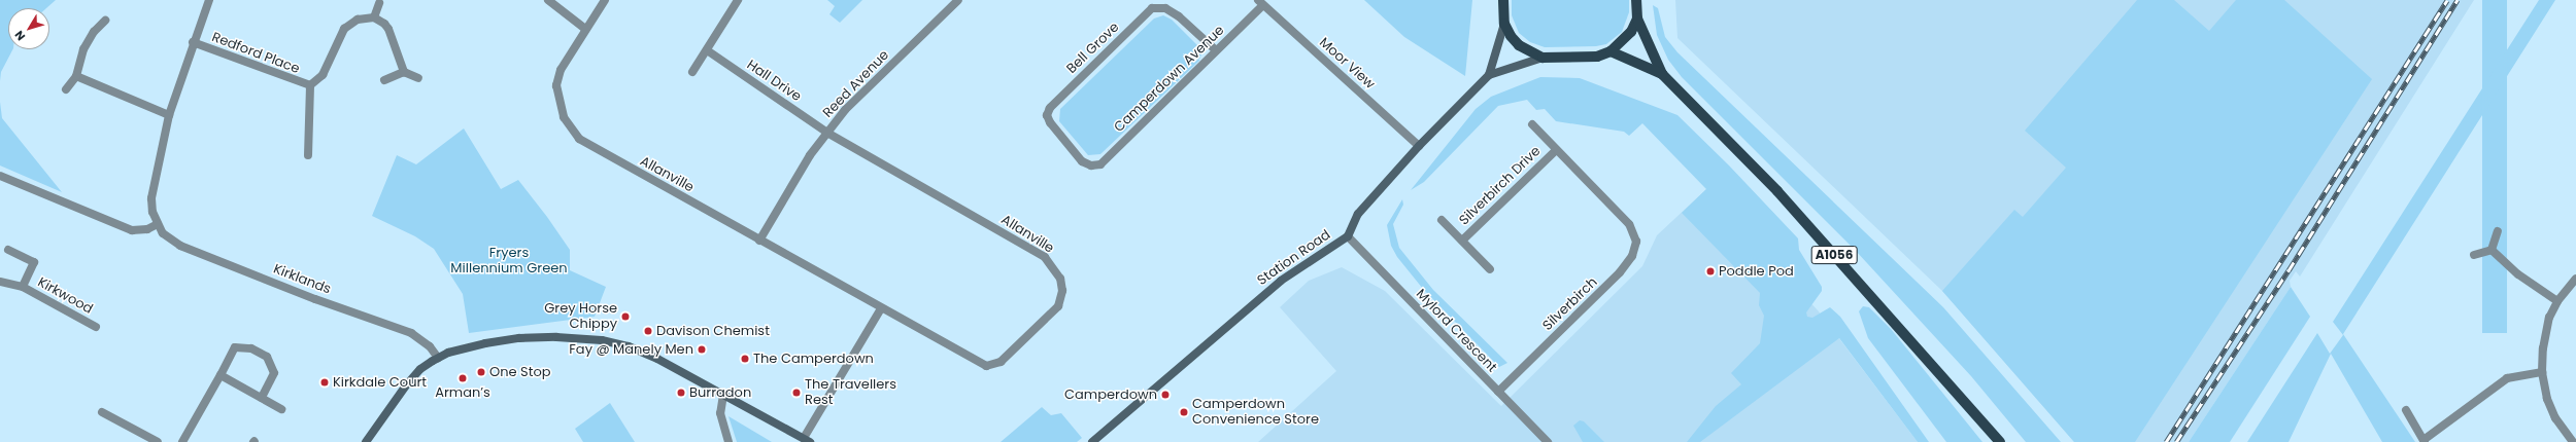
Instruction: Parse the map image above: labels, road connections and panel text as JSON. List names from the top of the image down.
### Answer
{
  "streets": {
    "main road": ["A1056", "Station Road"],
    "street": [
      "Bell Grove",
      "Redford Place",
      "Moor View",
      "Camperdown Avenue",
      "Hall Drive",
      "Reed Avenue",
      "Allanville",
      "Silverbirch Drive",
      "Kirklands",
      "Kirkwood",
      "Silverbirch",
      "Mylord Crescent"
    ]
  },
  "crossings": [
    ["Bell Grove", "Camperdown Avenue"],
    ["Redford Place", "Kirklands"],
    ["Moor View", "Camperdown Avenue"],
    ["Moor View", "Station Road"],
    ["Hall Drive", "Reed Avenue"],
    ["Hall Drive", "Allanville"],
    ["Reed Avenue", "Allanville"],
    ["Silverbirch Drive", "Silverbirch"],
    ["Station Road", "Mylord Crescent"],
    ["Silverbirch", "Mylord Crescent"]
  ],
  "parks": ["Fryers Millennium Green"],
  "places": [
    "Poddle Pod",
    "Grey Horse Chippy",
    "Davison Chemist",
    "Fay @ Manely Men",
    "The Camperdown",
    "One Stop",
    "Arman’s",
    "Kirkdale Court",
    "Burradon",
    "The Travellers Rest",
    "Camperdown",
    "Camperdown Convenience Store"
  ],
  "north": "bottom left"
}
